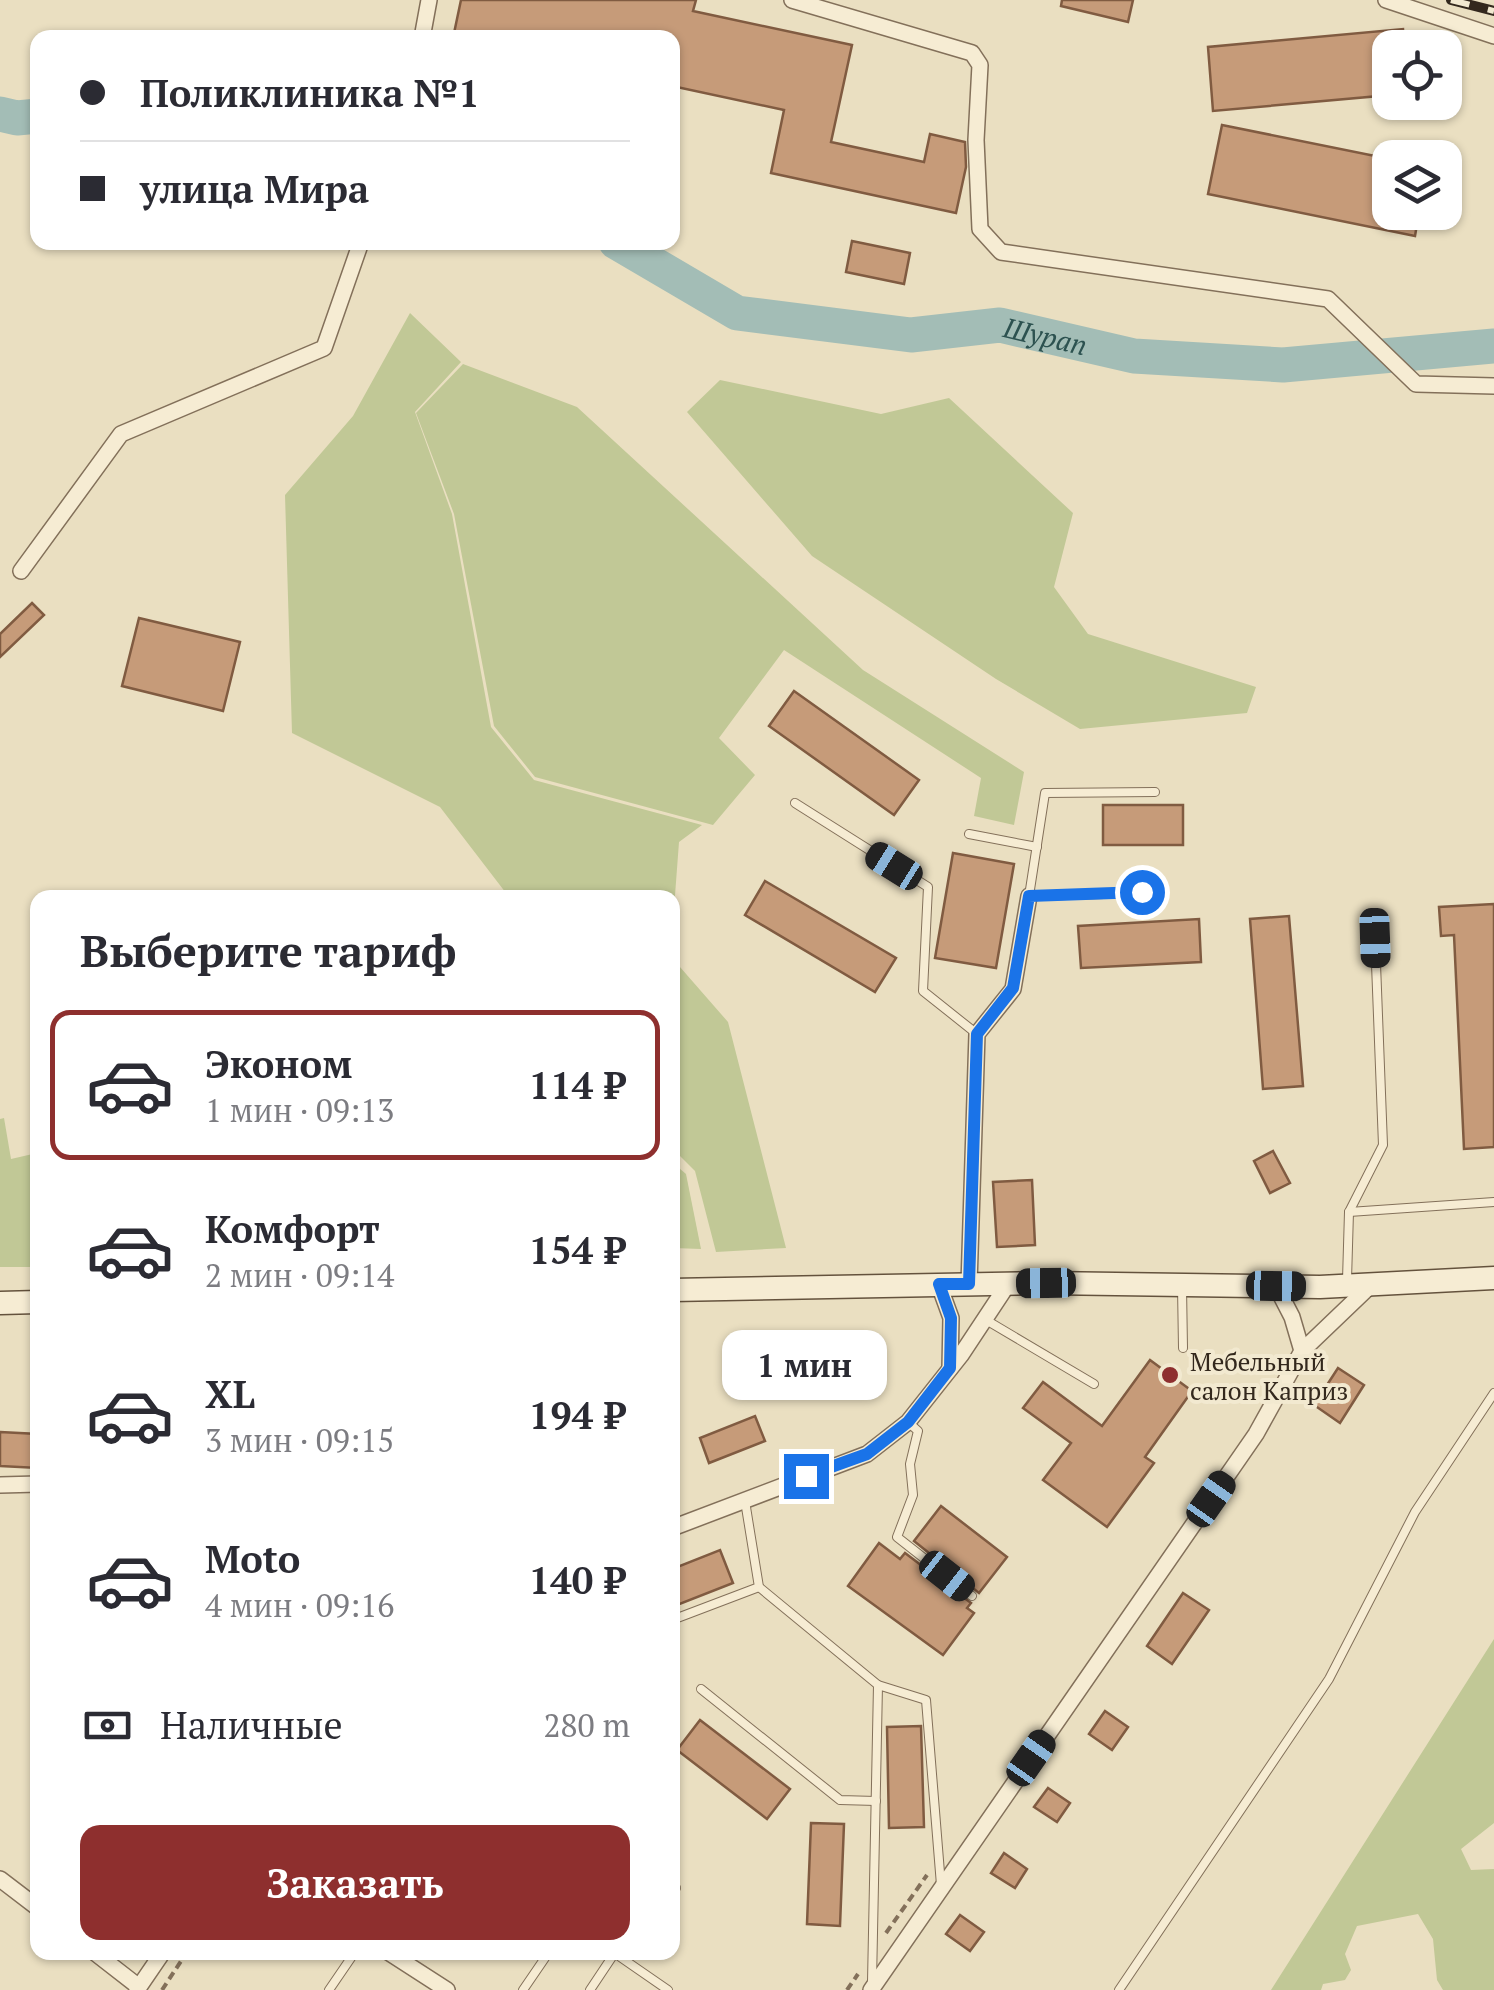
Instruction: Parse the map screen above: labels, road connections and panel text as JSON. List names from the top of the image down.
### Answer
{
  "water": ["Шурап"],
  "places": ["Мебельный салон Каприз"],
  "page": {
    "banner": ["Поликлиника №1", "улица Мира"],
    "heading": "Выберите тариф",
    "list": [
      {
        "name": "Эконом",
        "note": "1 мин · 09:13",
        "value": "114 ₽"
      },
      {
        "name": "Комфорт",
        "note": "2 мин · 09:14",
        "value": "154 ₽"
      },
      {
        "name": "XL",
        "note": "3 мин · 09:15",
        "value": "194 ₽"
      },
      {
        "name": "Moto",
        "note": "4 мин · 09:16",
        "value": "140 ₽"
      }
    ],
    "bubble": "1 мин",
    "pay": ["Наличные", "280 m"],
    "buttons": "Заказать"
  }
}
